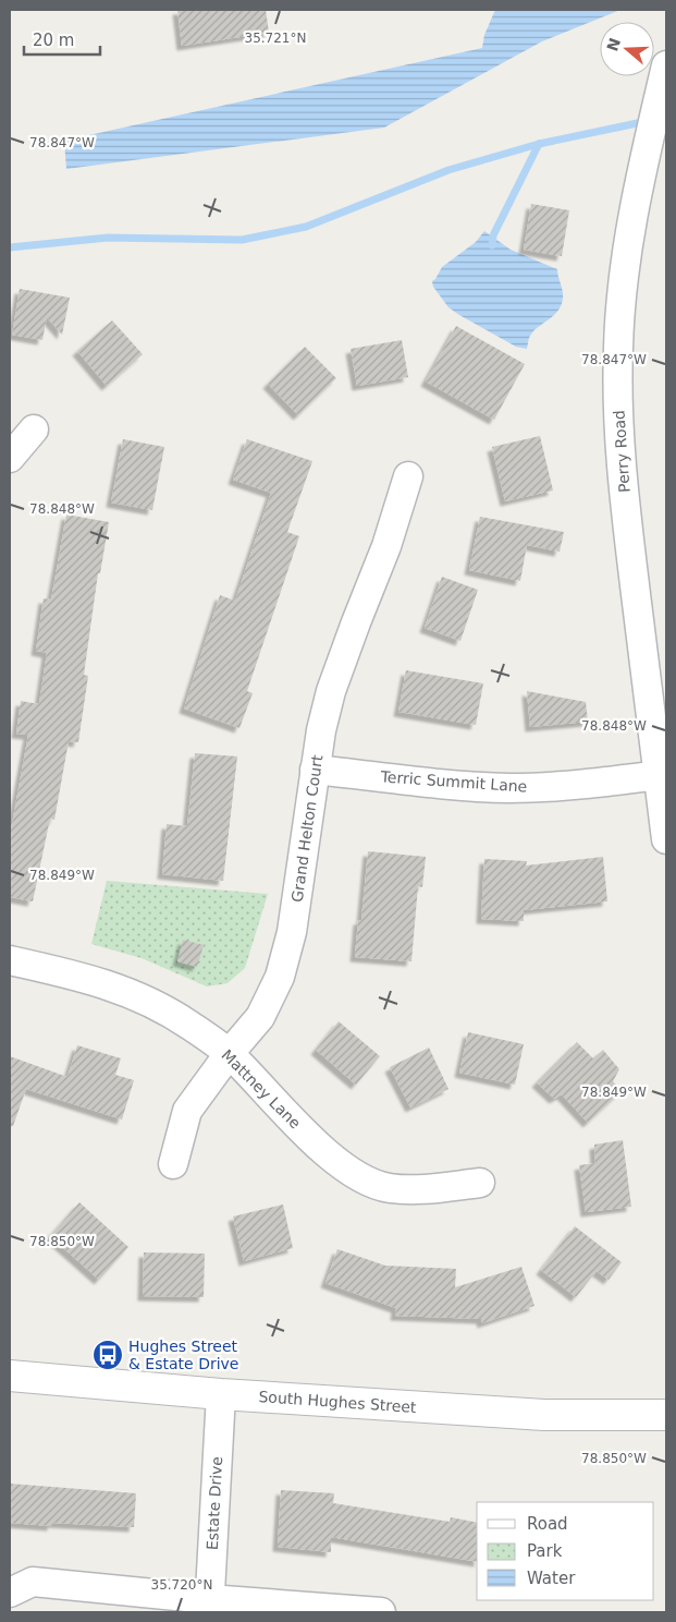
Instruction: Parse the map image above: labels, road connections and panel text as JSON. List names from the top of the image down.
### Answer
{
  "streets": {
    "street": [
      "Perry Road",
      "Terric Summit Lane",
      "Grand Helton Court",
      "Mattney Lane",
      "South Hughes Street",
      "Estate Drive"
    ]
  },
  "crossings": [
    ["Perry Road", "Terric Summit Lane"],
    ["Terric Summit Lane", "Grand Helton Court"],
    ["Grand Helton Court", "Mattney Lane"],
    ["South Hughes Street", "Estate Drive"]
  ],
  "places": {
    "bus stop": ["Hughes Street & Estate Drive"]
  },
  "legend": ["Road", "Park", "Water"],
  "scale_bar": "20 m",
  "north": "left",
  "coordinates": [
    "35.721°N",
    "78.847°W",
    "78.848°W",
    "78.849°W",
    "78.850°W",
    "35.720°N"
  ]
}
